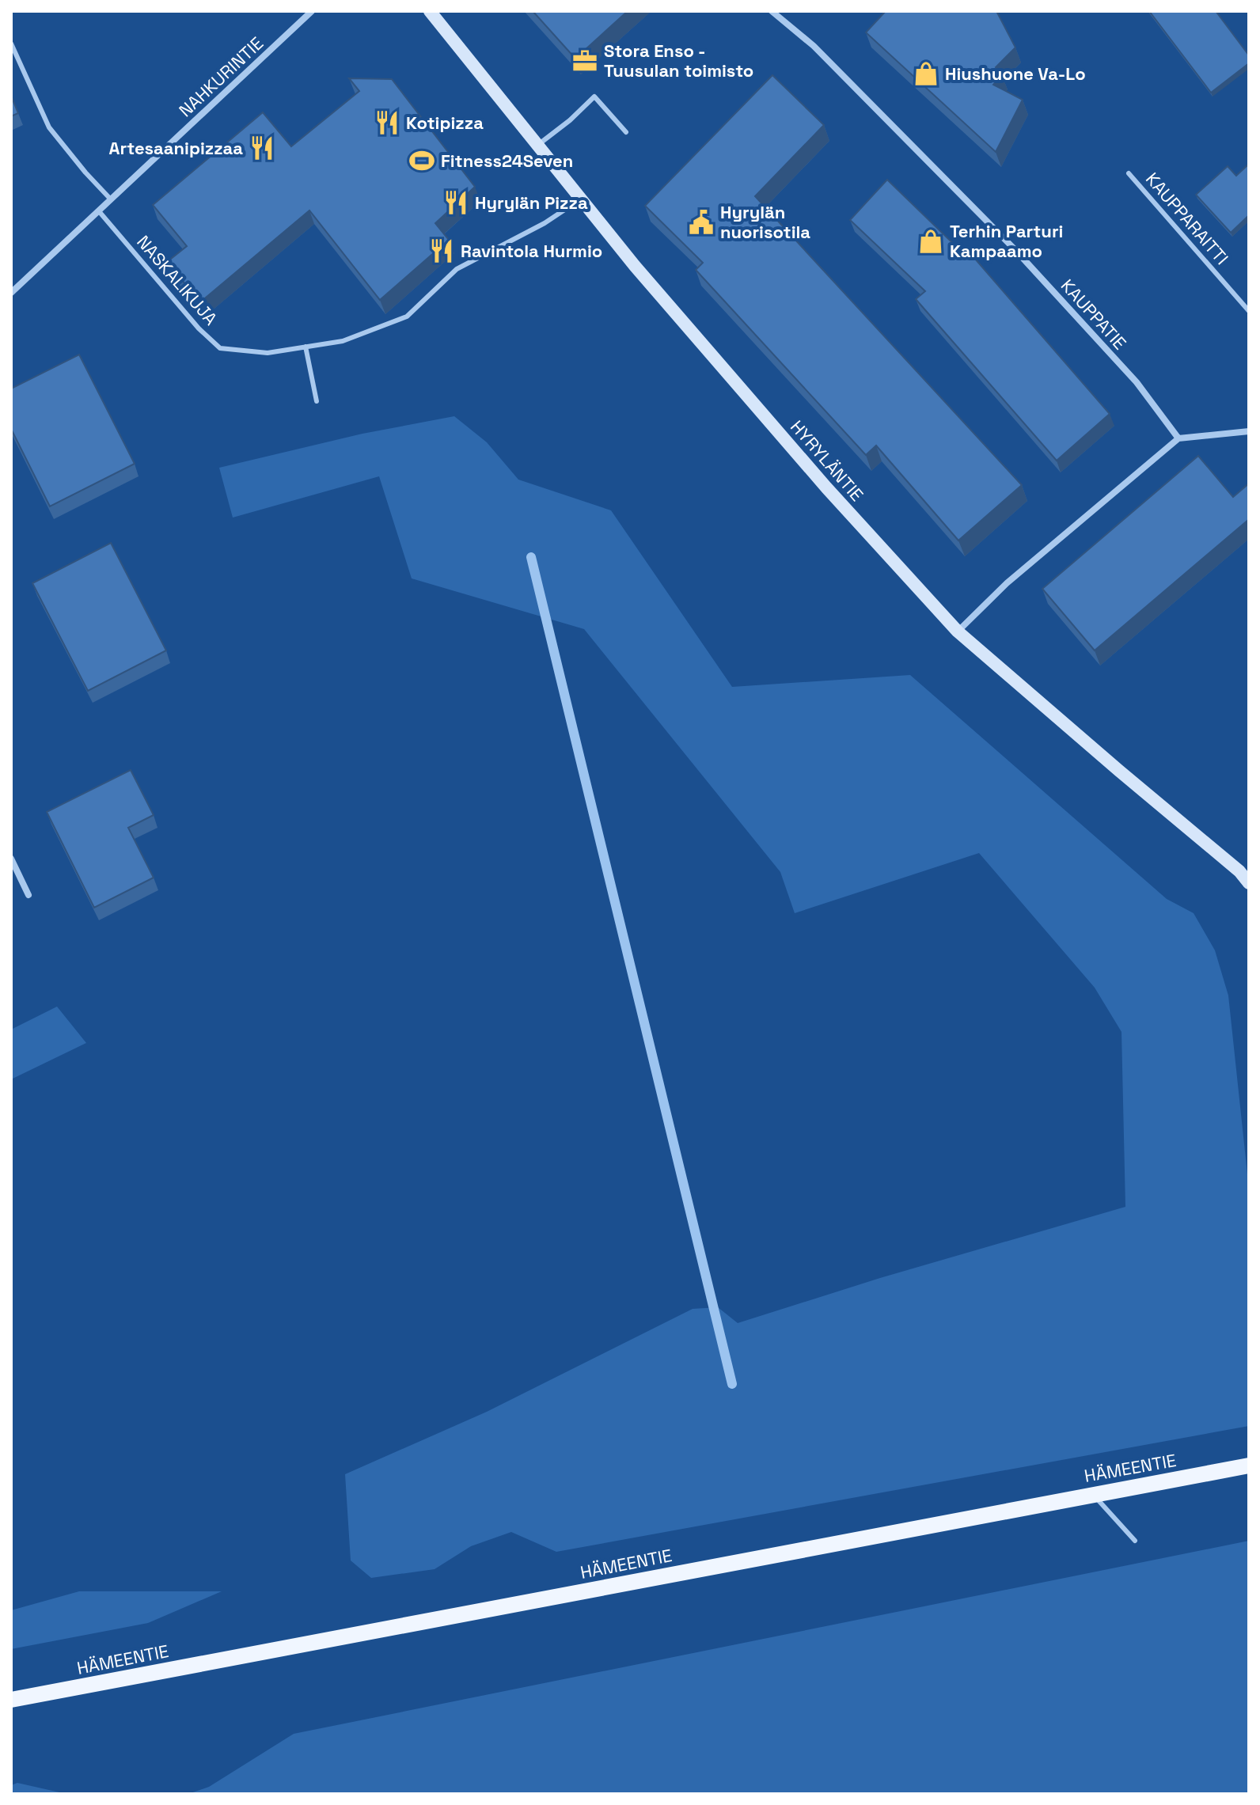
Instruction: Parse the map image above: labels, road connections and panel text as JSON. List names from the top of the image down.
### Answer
{
  "streets": {
    "main road": ["HÄMEENTIE"],
    "street": ["NAHKURINTIE", "KAUPPATIE", "HYRYLÄNTIE"],
    "lane": ["KAUPPARAITTI", "NASKALIKUJA"]
  },
  "crossings": [
    ["NAHKURINTIE", "NASKALIKUJA"],
    ["NASKALIKUJA", "HYRYLÄNTIE"]
  ],
  "places": {
    "office": ["Stora Enso - Tuusulan toimisto"],
    "shop": ["Hiushuone Va-Lo", "Terhin Parturi Kampaamo"],
    "restaurant": [
      "Kotipizza",
      "Artesaanipizzaa",
      "Hyrylän Pizza",
      "Ravintola Hurmio"
    ],
    "sports": ["Fitness24Seven"],
    "public building": ["Hyrylän nuorisotila"]
  }
}
